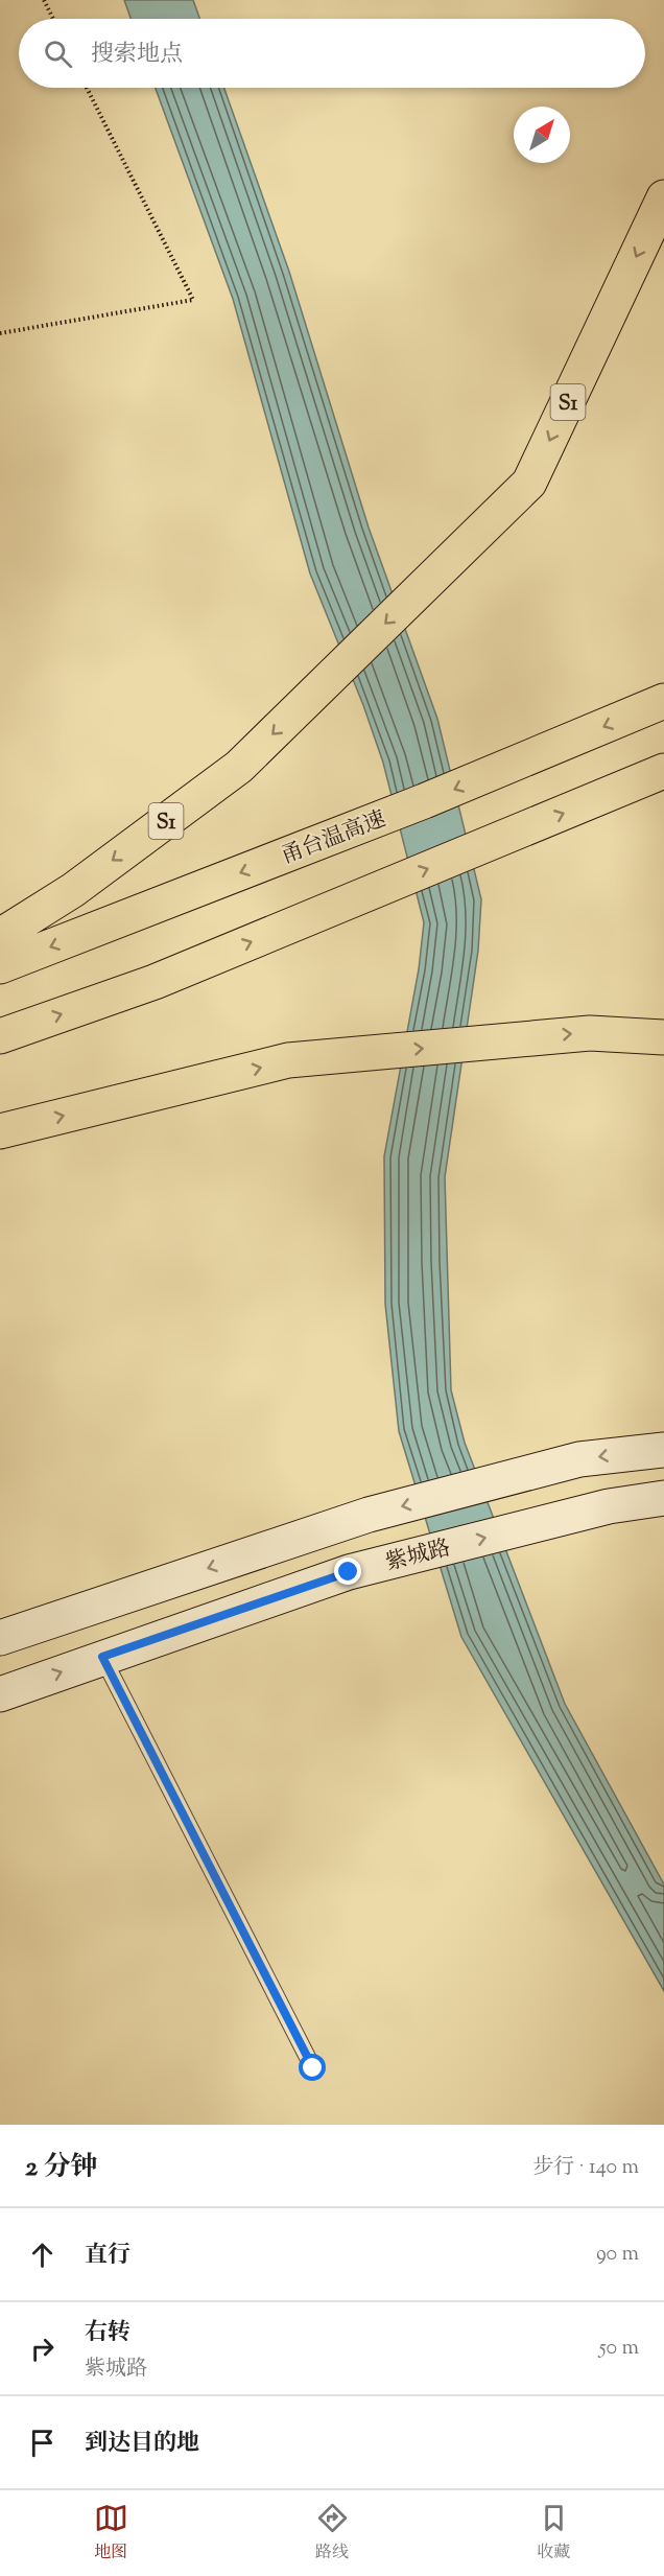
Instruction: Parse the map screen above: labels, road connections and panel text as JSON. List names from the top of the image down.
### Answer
{
  "streets": {
    "highway": ["S1", "甬台温高速"],
    "main road": ["紫城路"]
  },
  "north": "top right",
  "page": {
    "search": "搜索地点",
    "heading": ["2 分钟", "步行 · 140 m"],
    "list": [
      ["直行", "90 m"],
      ["右转", "紫城路", "50 m"],
      "到达目的地"
    ],
    "nav": ["地图", "路线", "收藏"]
  }
}
